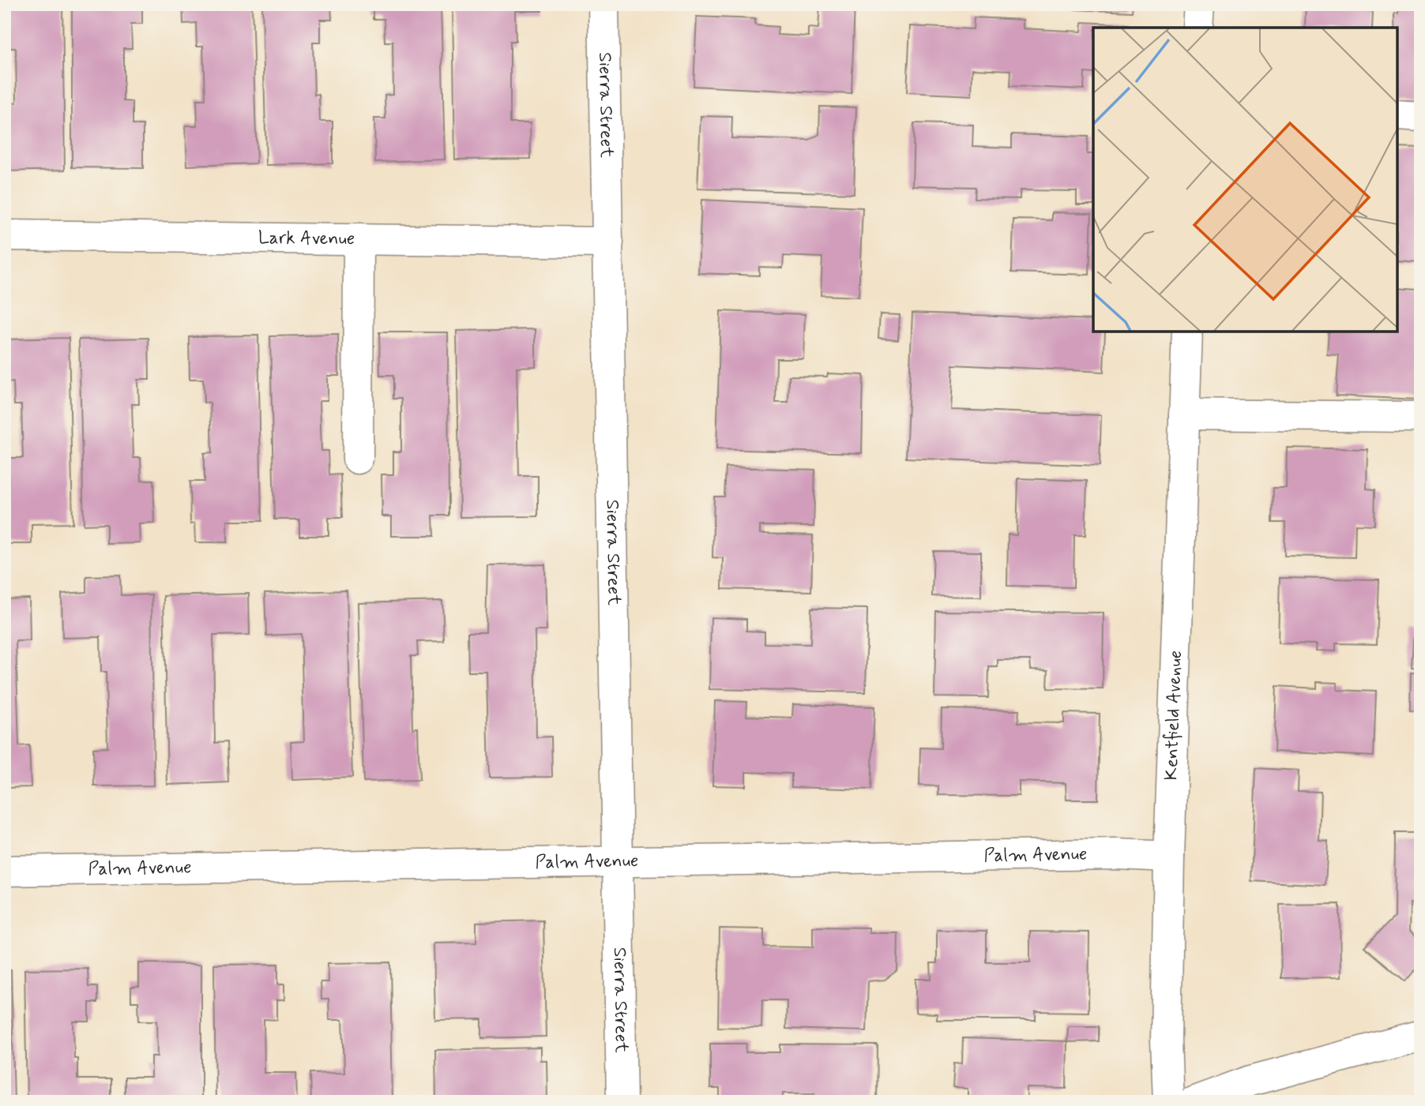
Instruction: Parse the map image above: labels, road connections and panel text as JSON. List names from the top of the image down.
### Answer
{
  "streets": {
    "street": [
      "Sierra Street",
      "Lark Avenue",
      "Kentfield Avenue",
      "Palm Avenue"
    ]
  },
  "crossings": [
    ["Sierra Street", "Lark Avenue"],
    ["Sierra Street", "Palm Avenue"],
    ["Kentfield Avenue", "Palm Avenue"]
  ]
}
